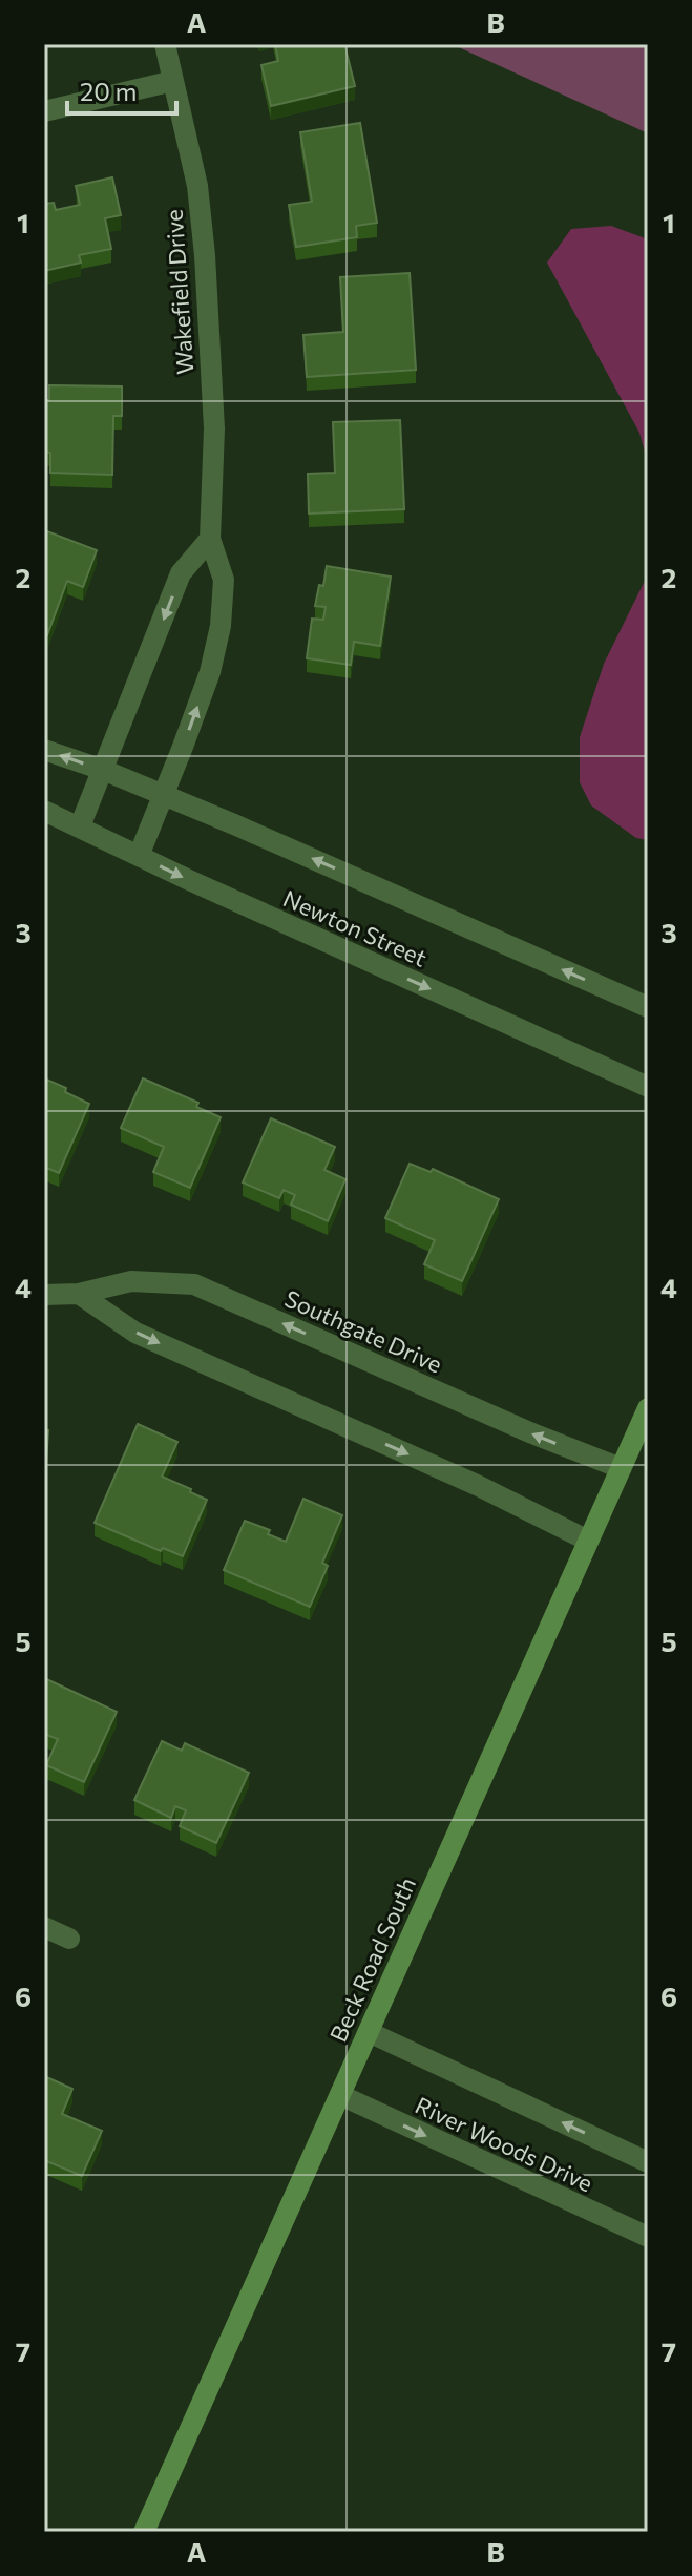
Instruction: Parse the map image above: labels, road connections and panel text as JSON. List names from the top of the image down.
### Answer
{
  "streets": {
    "main road": ["Beck Road South"],
    "street": [
      "Wakefield Drive",
      "Newton Street",
      "Southgate Drive",
      "River Woods Drive"
    ]
  },
  "crossings": [
    ["Wakefield Drive", "Newton Street"],
    ["Southgate Drive", "Beck Road South"],
    ["Beck Road South", "River Woods Drive"]
  ],
  "scale_bar": "20 m",
  "grid": {
    "columns": ["A", "B"],
    "rows": [
      "1",
      "2",
      "3",
      "4",
      "5",
      "6",
      "7"
    ]
  }
}
